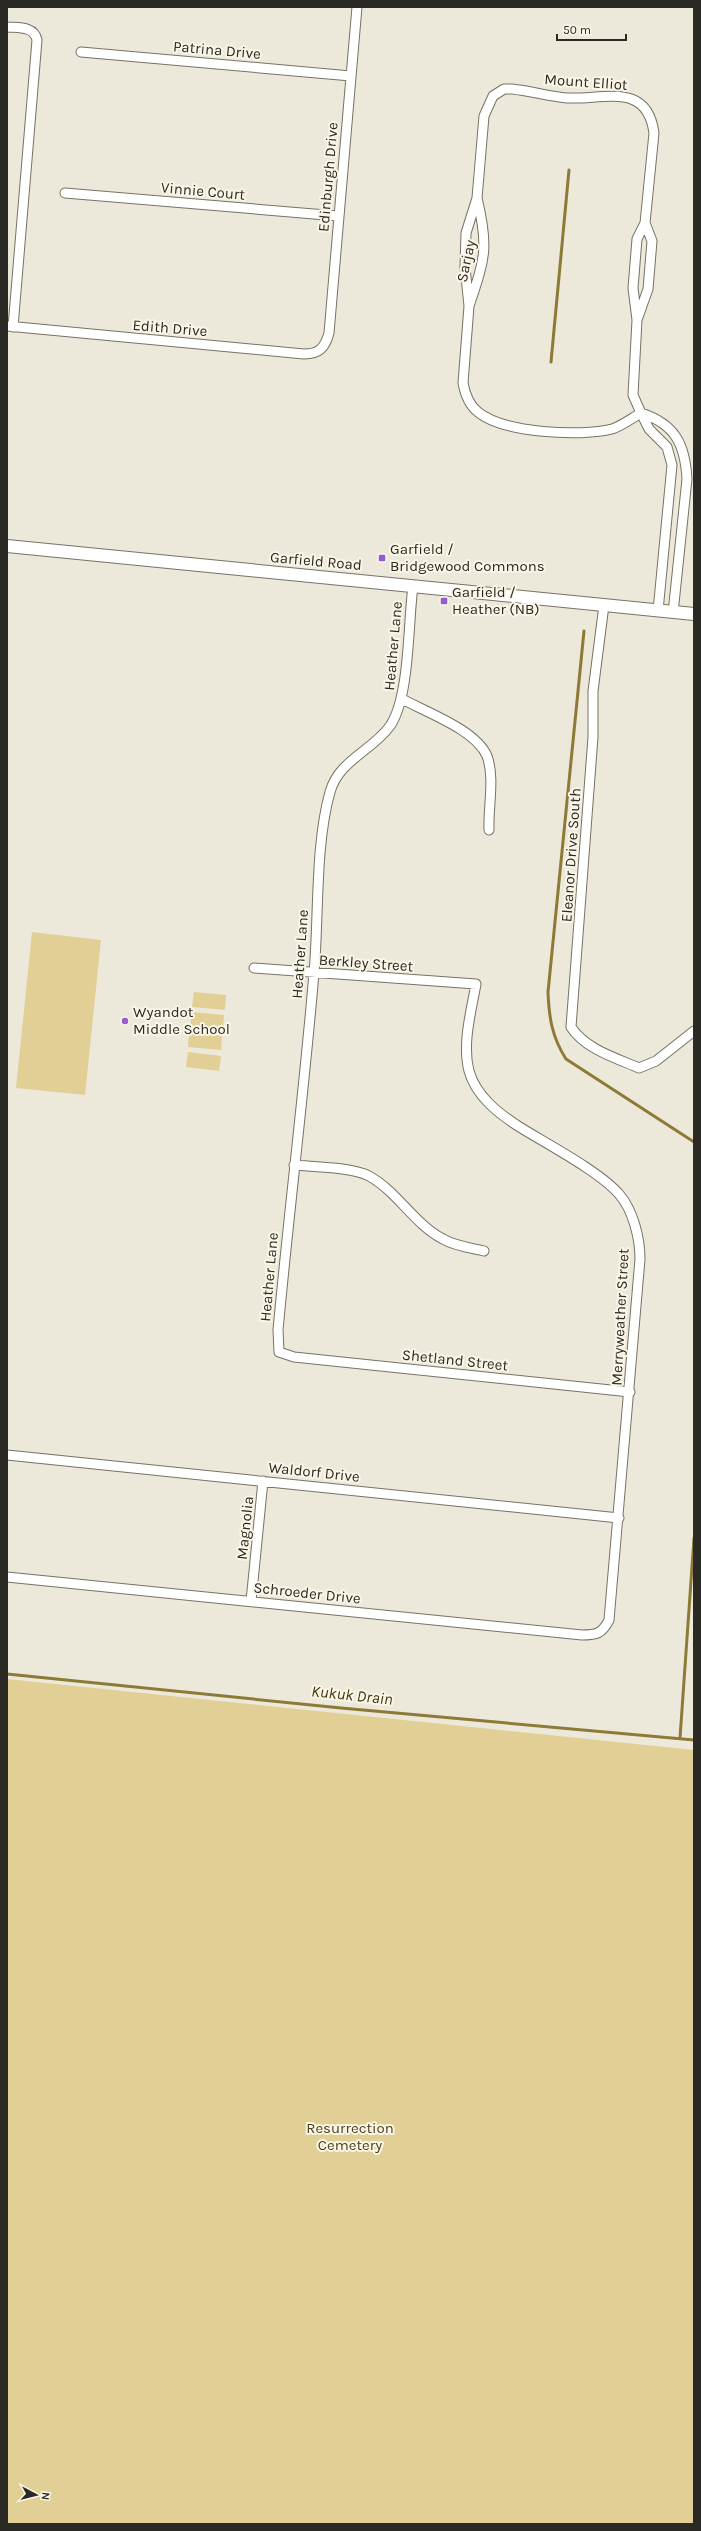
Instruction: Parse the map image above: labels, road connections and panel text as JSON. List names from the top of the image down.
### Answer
{
  "streets": {
    "main road": ["Garfield Road"],
    "street": [
      "Patrina Drive",
      "Mount Elliot",
      "Edinburgh Drive",
      "Vinnie Court",
      "Sarjay",
      "Edith Drive",
      "Heather Lane",
      "Eleanor Drive South",
      "Berkley Street",
      "Merryweather Street",
      "Shetland Street",
      "Waldorf Drive",
      "Magnolia",
      "Schroeder Drive"
    ]
  },
  "crossings": [
    ["Patrina Drive", "Edinburgh Drive"],
    ["Mount Elliot", "Sarjay"],
    ["Edinburgh Drive", "Vinnie Court"],
    ["Edinburgh Drive", "Edith Drive"],
    ["Garfield Road", "Heather Lane"],
    ["Garfield Road", "Eleanor Drive South"],
    ["Heather Lane", "Berkley Street"],
    ["Heather Lane", "Shetland Street"],
    ["Berkley Street", "Merryweather Street"],
    ["Merryweather Street", "Shetland Street"],
    ["Merryweather Street", "Waldorf Drive"],
    ["Merryweather Street", "Schroeder Drive"],
    ["Waldorf Drive", "Magnolia"],
    ["Magnolia", "Schroeder Drive"]
  ],
  "water": ["Kukuk Drain"],
  "parks": ["Resurrection Cemetery"],
  "places": {
    "transit": ["Garfield / Bridgewood Commons", "Garfield / Heather (NB)"],
    "other": ["Wyandot Middle School"]
  },
  "scale_bar": "50 m",
  "north": "right"
}
